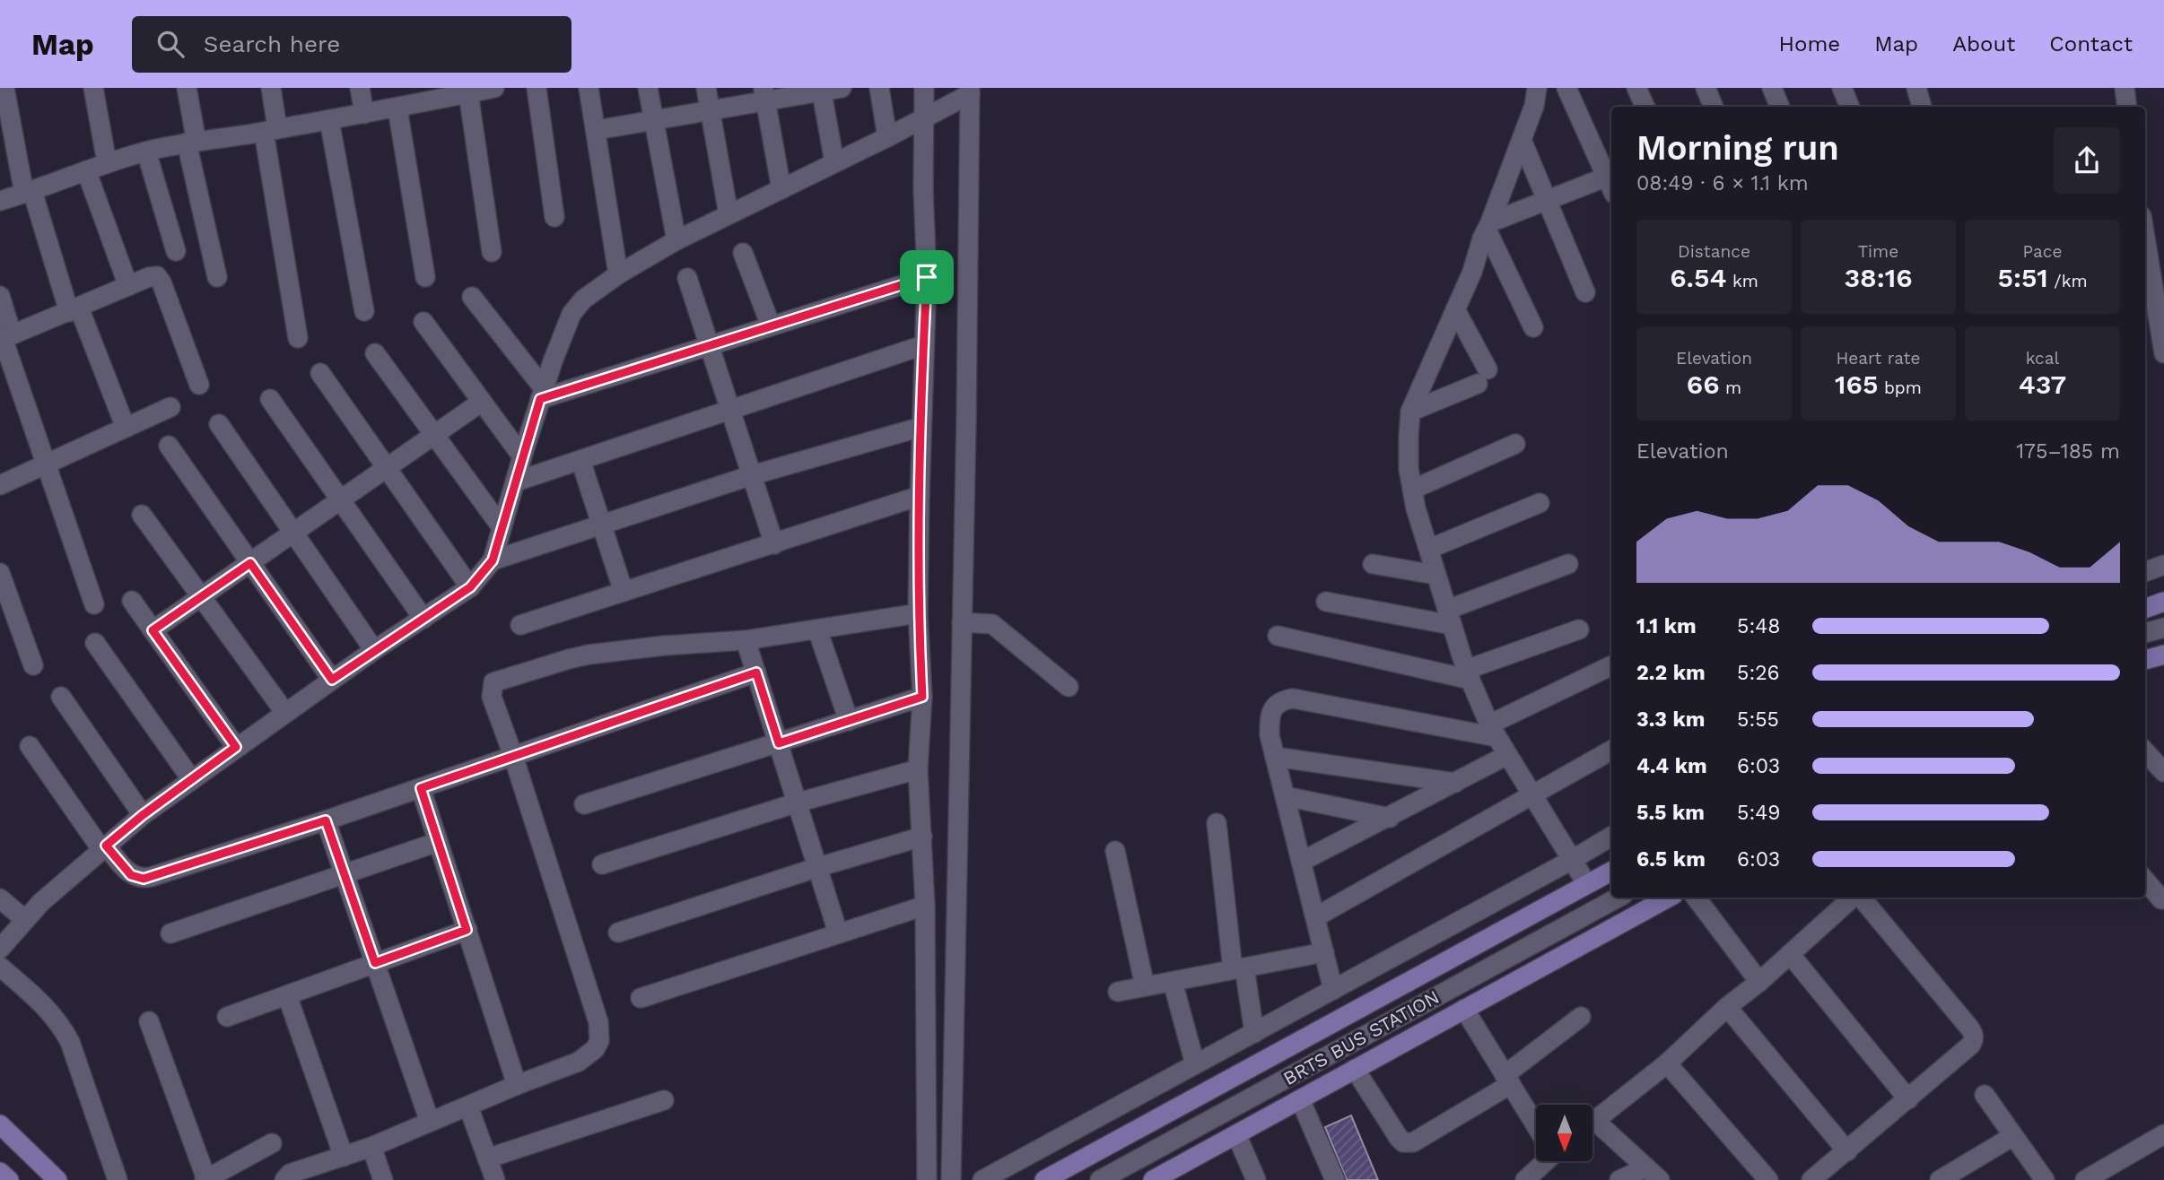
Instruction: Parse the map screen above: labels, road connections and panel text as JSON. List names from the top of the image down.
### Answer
{
  "streets": {
    "street": ["BRTS BUS STATION"]
  },
  "north": "bottom",
  "page": {
    "header": "Map",
    "search": "Search here",
    "nav": [
      "Home",
      "Map",
      "About",
      "Contact"
    ],
    "heading": ["Morning run", "08:49 · 6 × 1.1 km"],
    "stats": [
      ["Distance", "6.54 km"],
      ["Time", "38:16"],
      ["Pace", "5:51 /km"],
      ["Elevation", "66 m"],
      ["Heart rate", "165 bpm"],
      ["kcal", "437"]
    ],
    "chart": ["Elevation", "175–185 m"],
    "list": [
      {
        "name": "1.1 km",
        "note": "5:48"
      },
      {
        "name": "2.2 km",
        "note": "5:26"
      },
      {
        "name": "3.3 km",
        "note": "5:55"
      },
      {
        "name": "4.4 km",
        "note": "6:03"
      },
      {
        "name": "5.5 km",
        "note": "5:49"
      },
      {
        "name": "6.5 km",
        "note": "6:03"
      }
    ]
  }
}
